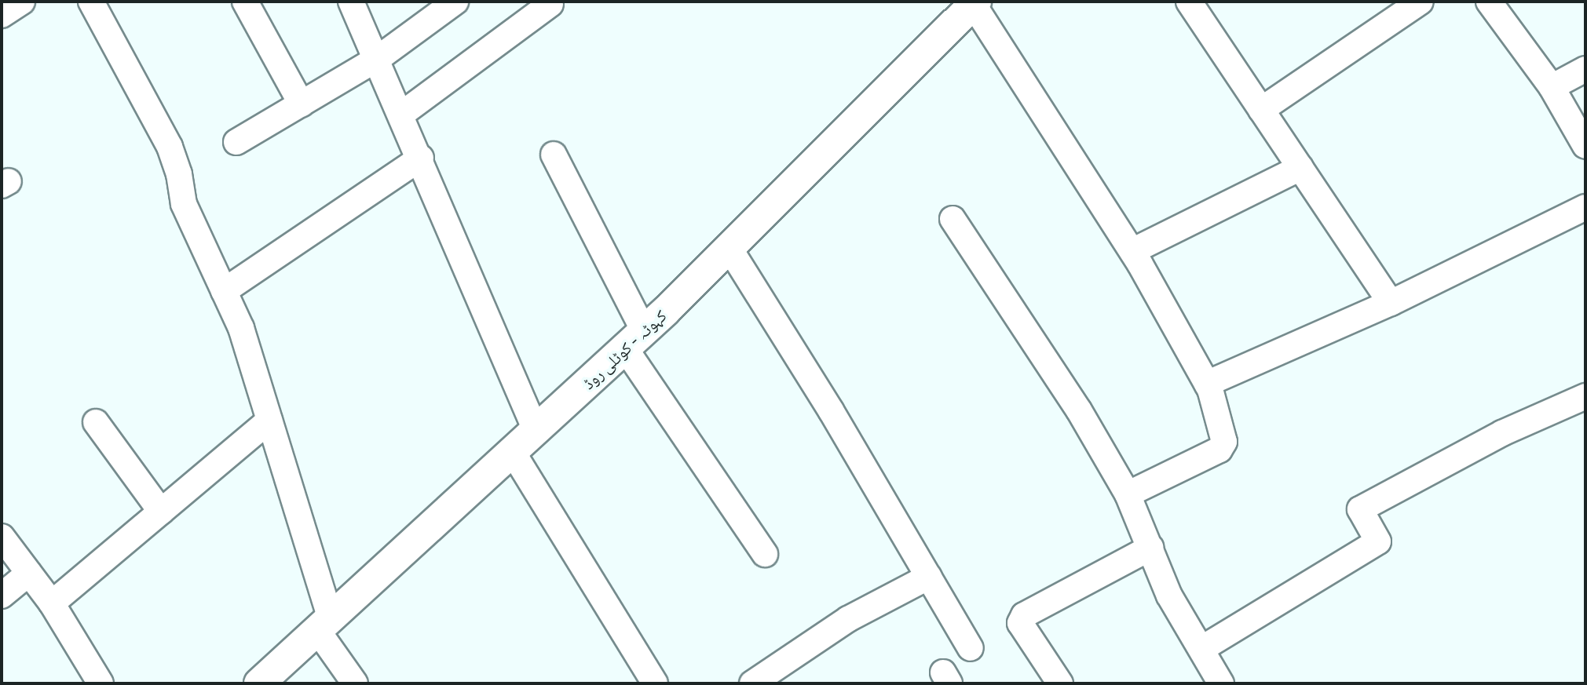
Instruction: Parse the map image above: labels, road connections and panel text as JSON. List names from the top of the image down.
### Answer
{
  "streets": {
    "main road": ["کہوٹہ - کوٹلی روڈ"]
  }
}
